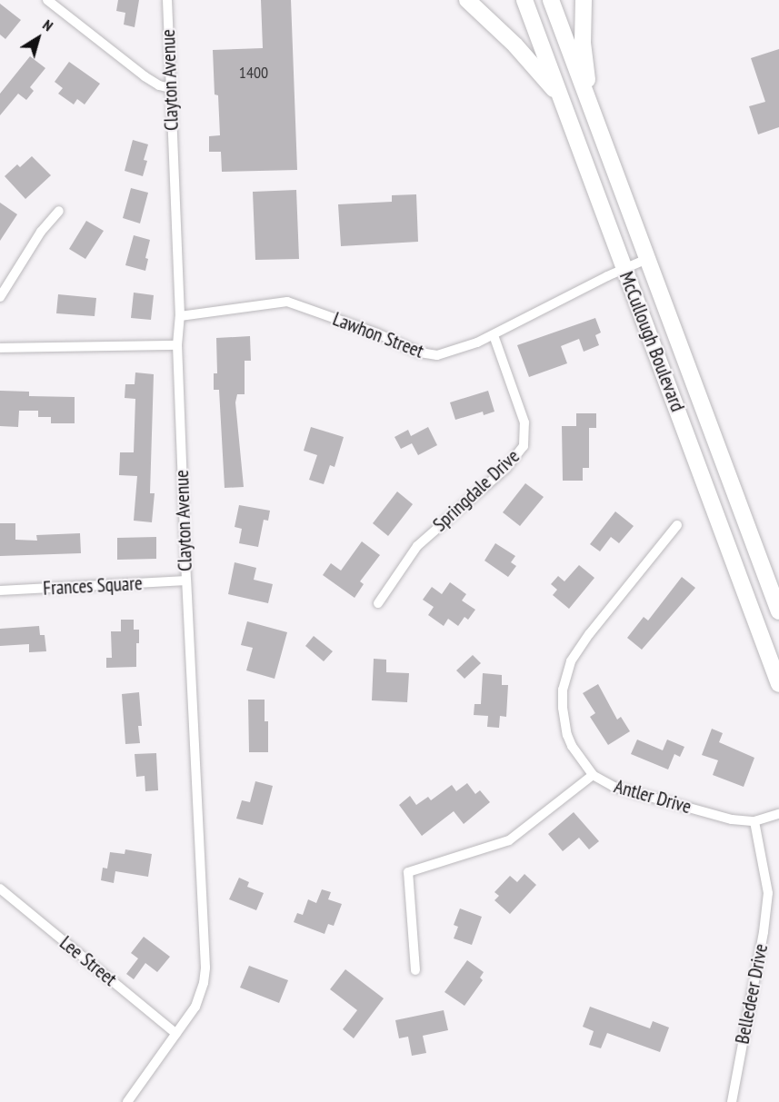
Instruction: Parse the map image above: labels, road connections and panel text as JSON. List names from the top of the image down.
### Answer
{
  "streets": {
    "highway": ["McCullough Boulevard"],
    "street": [
      "Clayton Avenue",
      "Lawhon Street",
      "Springdale Drive",
      "Frances Square",
      "Antler Drive",
      "Lee Street",
      "Belledeer Drive"
    ]
  },
  "crossings": [
    ["Clayton Avenue", "Lawhon Street"],
    ["Clayton Avenue", "Frances Square"],
    ["Clayton Avenue", "Lee Street"],
    ["Lawhon Street", "McCullough Boulevard"],
    ["Lawhon Street", "Springdale Drive"],
    ["Antler Drive", "Belledeer Drive"]
  ],
  "house_numbers": ["1400"],
  "north": "top right"
}
